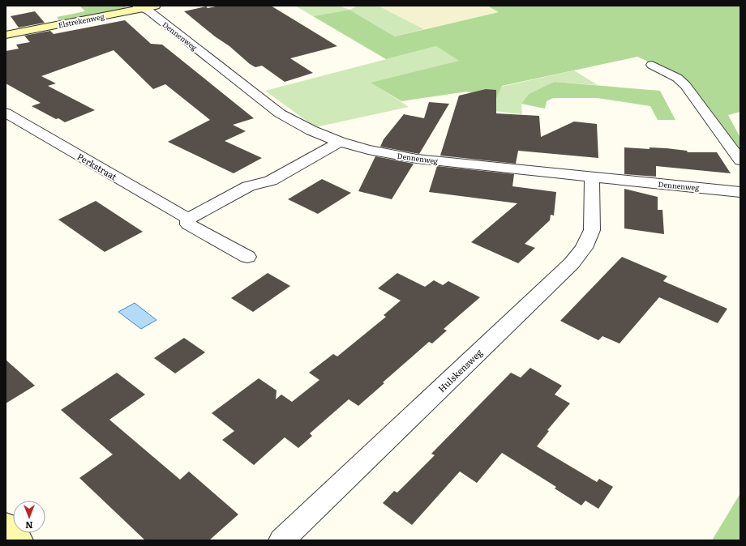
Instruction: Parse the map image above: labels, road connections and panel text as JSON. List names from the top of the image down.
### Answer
{
  "streets": {
    "street": [
      "Elstrekenweg",
      "Dennenweg",
      "Perkstraat",
      "Hulskensweg"
    ]
  },
  "crossings": [
    ["Elstrekenweg", "Dennenweg"],
    ["Dennenweg", "Hulskensweg"]
  ],
  "north": "bottom"
}
